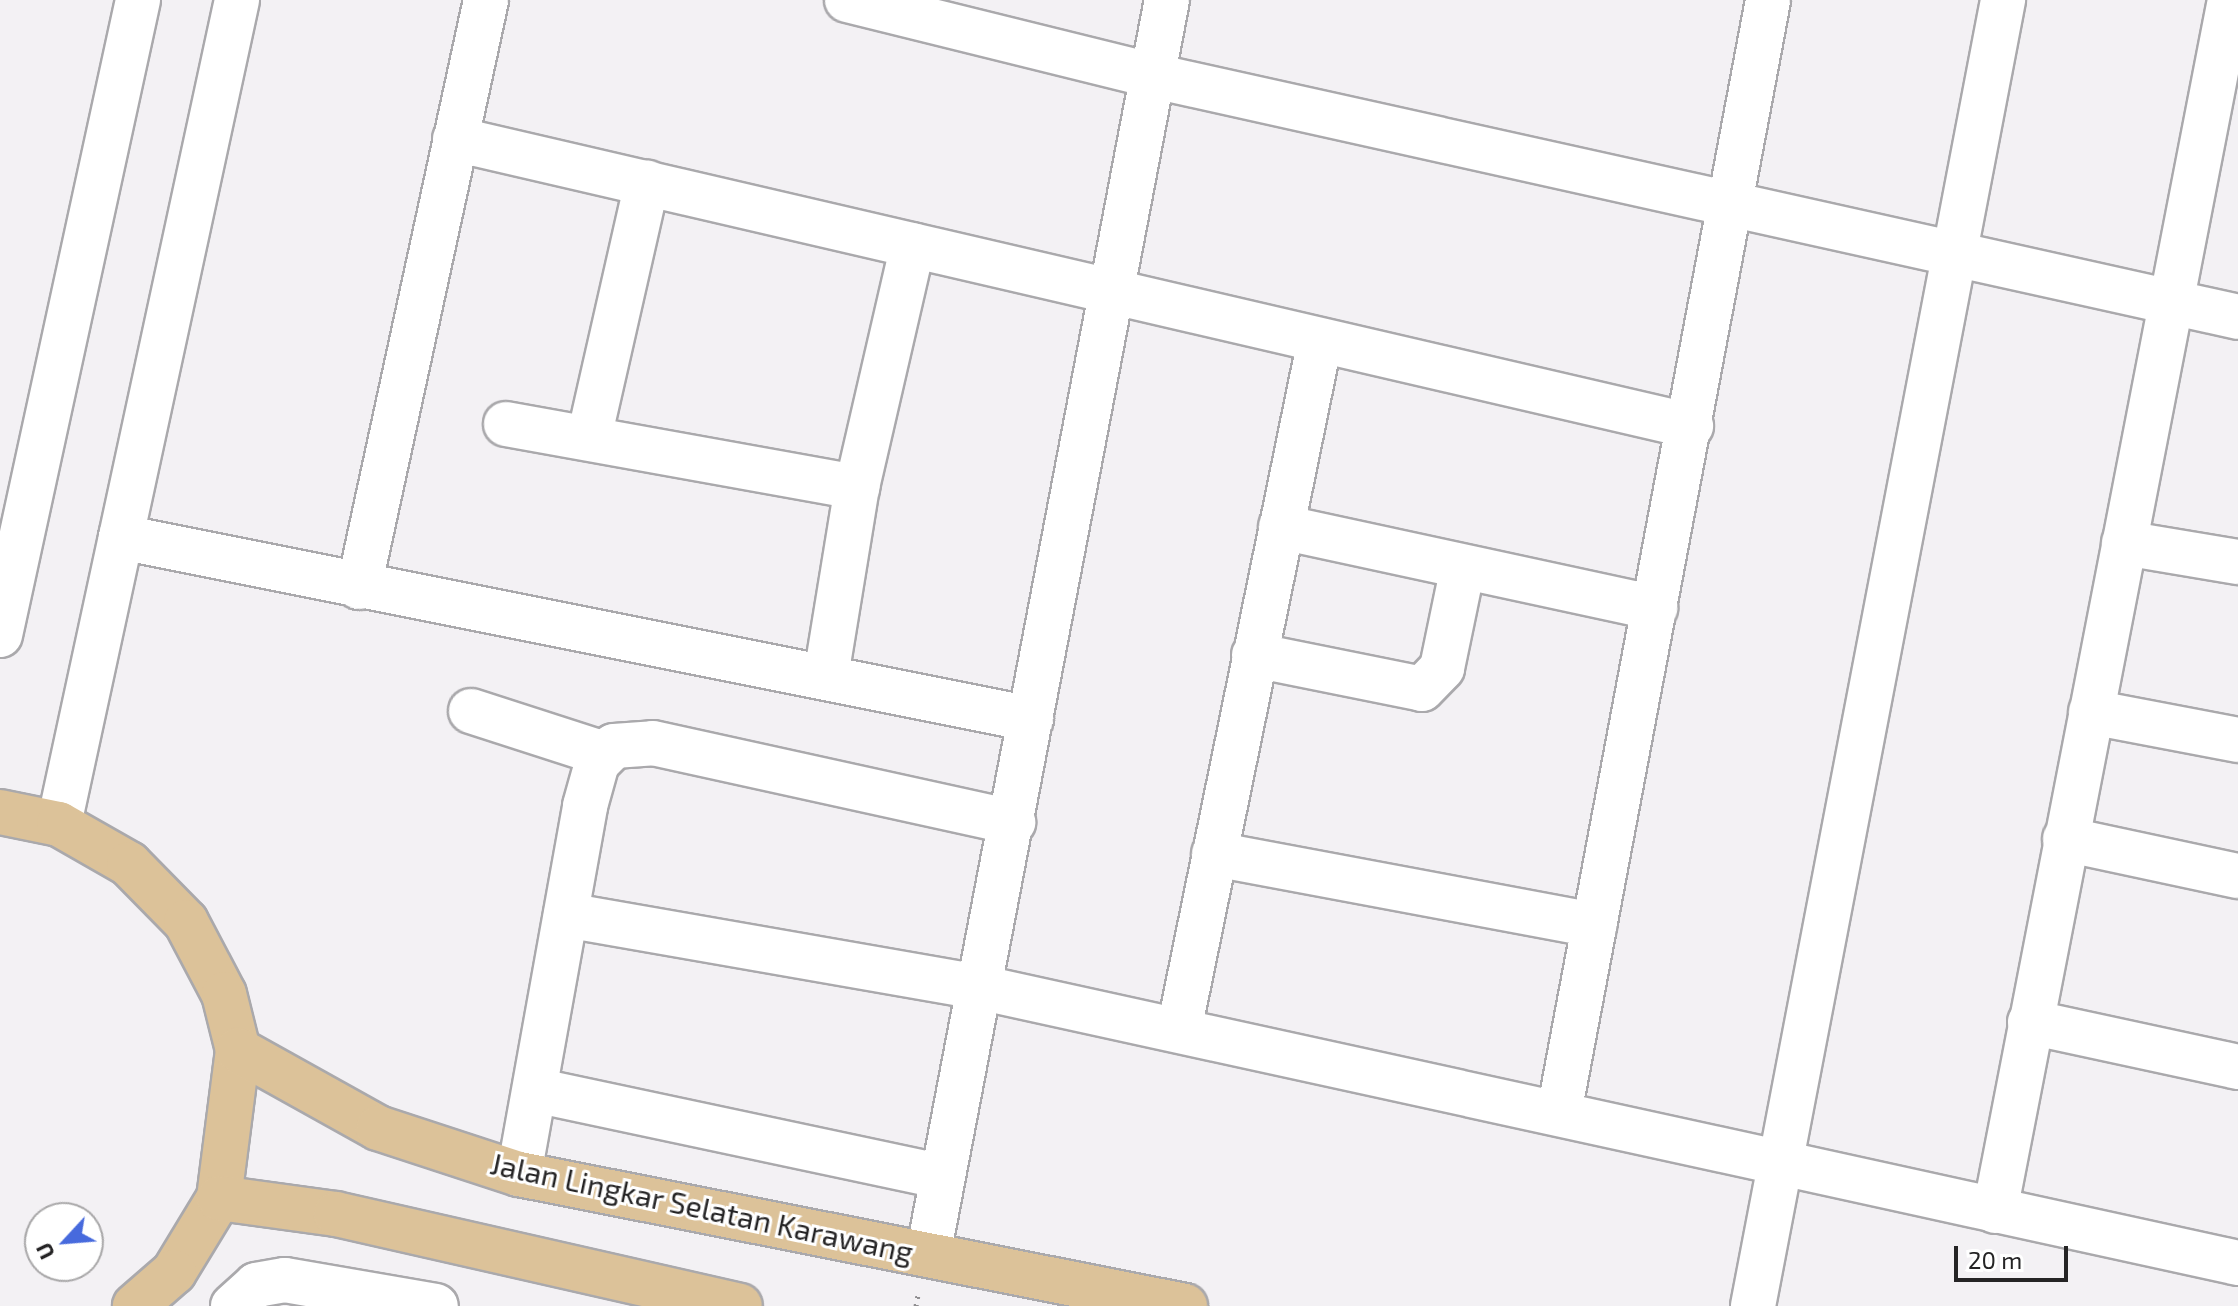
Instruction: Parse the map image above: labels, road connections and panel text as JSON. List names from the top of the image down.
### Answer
{
  "streets": {
    "main road": ["Jalan Lingkar Selatan Karawang"]
  },
  "scale_bar": "20 m",
  "north": "bottom left"
}
